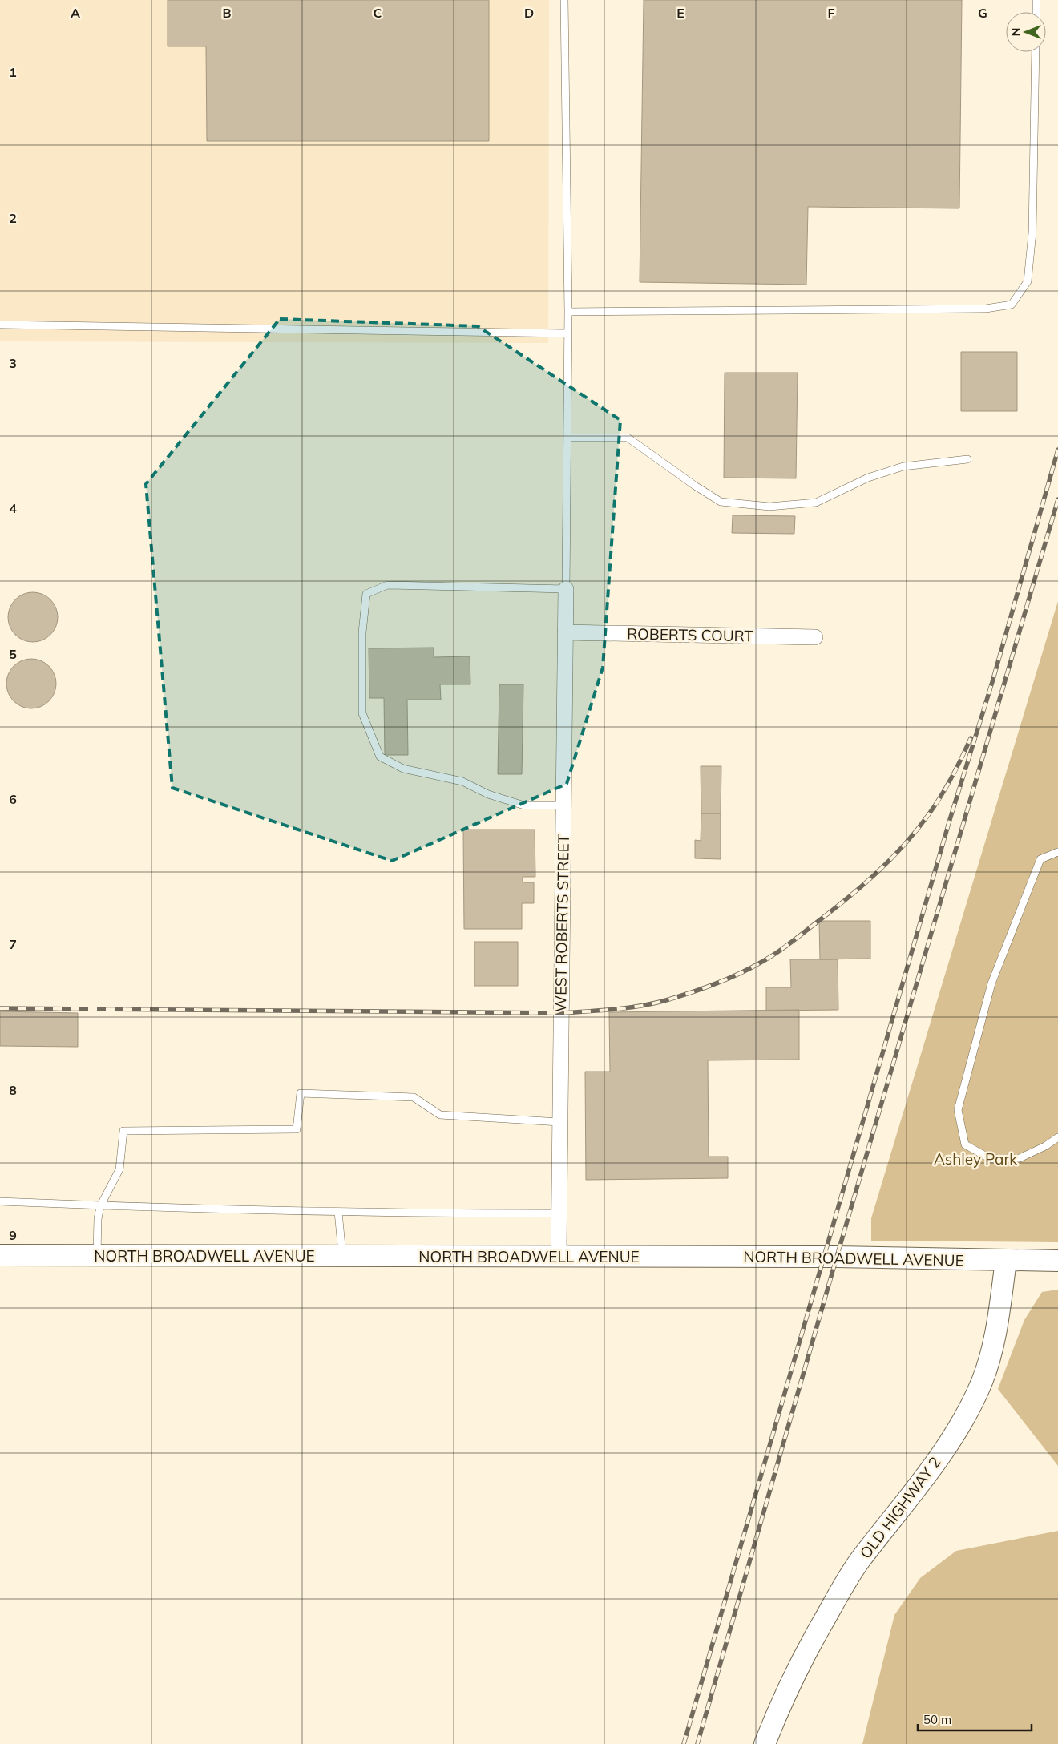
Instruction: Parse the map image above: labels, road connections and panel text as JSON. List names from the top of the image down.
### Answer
{
  "streets": {
    "main road": ["NORTH BROADWELL AVENUE", "OLD HIGHWAY 2"],
    "street": ["ROBERTS COURT", "WEST ROBERTS STREET"]
  },
  "crossings": [
    ["ROBERTS COURT", "WEST ROBERTS STREET"],
    ["WEST ROBERTS STREET", "NORTH BROADWELL AVENUE"],
    ["NORTH BROADWELL AVENUE", "OLD HIGHWAY 2"]
  ],
  "parks": ["Ashley Park"],
  "scale_bar": "50 m",
  "north": "left",
  "grid": {
    "columns": [
      "A",
      "B",
      "C",
      "D",
      "E",
      "F",
      "G"
    ],
    "rows": [
      "1",
      "2",
      "3",
      "4",
      "5",
      "6",
      "7",
      "8",
      "9"
    ]
  }
}
